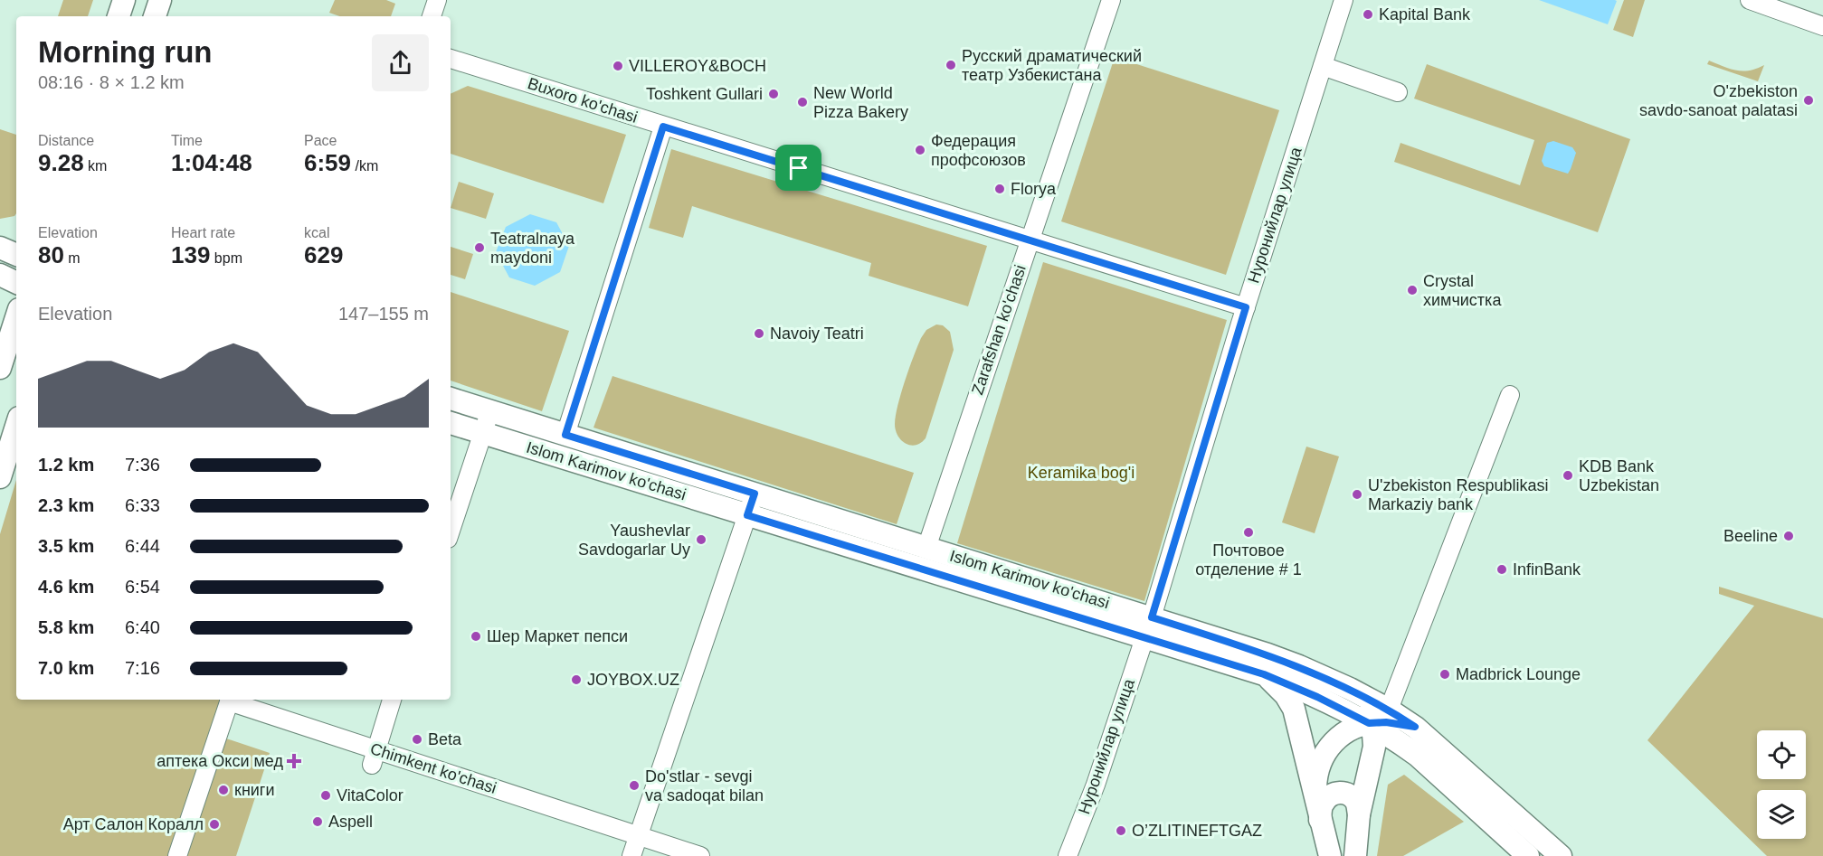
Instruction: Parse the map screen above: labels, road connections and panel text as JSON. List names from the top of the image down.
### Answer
{
  "streets": {
    "main road": ["Zarafshan ko'chasi", "Islom Karimov ko'chasi"],
    "street": ["Buxoro ko'chasi", "Нуронийлар улица", "Chimkent ko'chasi"]
  },
  "crossings": [
    ["Buxoro ko'chasi", "Нуронийлар улица"],
    ["Buxoro ko'chasi", "Zarafshan ko'chasi"],
    ["Нуронийлар улица", "Islom Karimov ko'chasi"],
    ["Zarafshan ko'chasi", "Islom Karimov ko'chasi"]
  ],
  "parks": ["Keramika bog'i"],
  "places": {
    "other": [
      "Kapital Bank",
      "Русский драматический театр Узбекистана",
      "VILLEROY&BOCH",
      "Toshkent Gullari",
      "O'zbekiston savdo-sanoat palatasi",
      "New World Pizza Bakery",
      "Федерация профсоюзов",
      "Florya",
      "Teatralnaya maydoni",
      "Crystal химчистка",
      "Navoiy Teatri",
      "KDB Bank Uzbekistan",
      "U'zbekiston Respublikasi Markaziy bank",
      "Почтовое отделение # 1",
      "Beeline",
      "Yaushevlar Savdogarlar Uy",
      "InfinBank",
      "Шер Маркет пепси",
      "Madbrick Lounge",
      "JOYBOX.UZ",
      "Beta",
      "Do'stlar - sevgi va sadoqat bilan",
      "книги",
      "VitaColor",
      "Aspell",
      "Арт Салон Коралл",
      "O’ZLITINEFTGAZ"
    ],
    "health": ["аптека Окси мед"]
  },
  "page": {
    "heading": ["Morning run", "08:16 · 8 × 1.2 km"],
    "stats": [
      ["Distance", "9.28 km"],
      ["Time", "1:04:48"],
      ["Pace", "6:59 /km"],
      ["Elevation", "80 m"],
      ["Heart rate", "139 bpm"],
      ["kcal", "629"]
    ],
    "chart": ["Elevation", "147–155 m"],
    "list": [
      {
        "name": "1.2 km",
        "note": "7:36"
      },
      {
        "name": "2.3 km",
        "note": "6:33"
      },
      {
        "name": "3.5 km",
        "note": "6:44"
      },
      {
        "name": "4.6 km",
        "note": "6:54"
      },
      {
        "name": "5.8 km",
        "note": "6:40"
      },
      {
        "name": "7.0 km",
        "note": "7:16"
      }
    ]
  }
}
